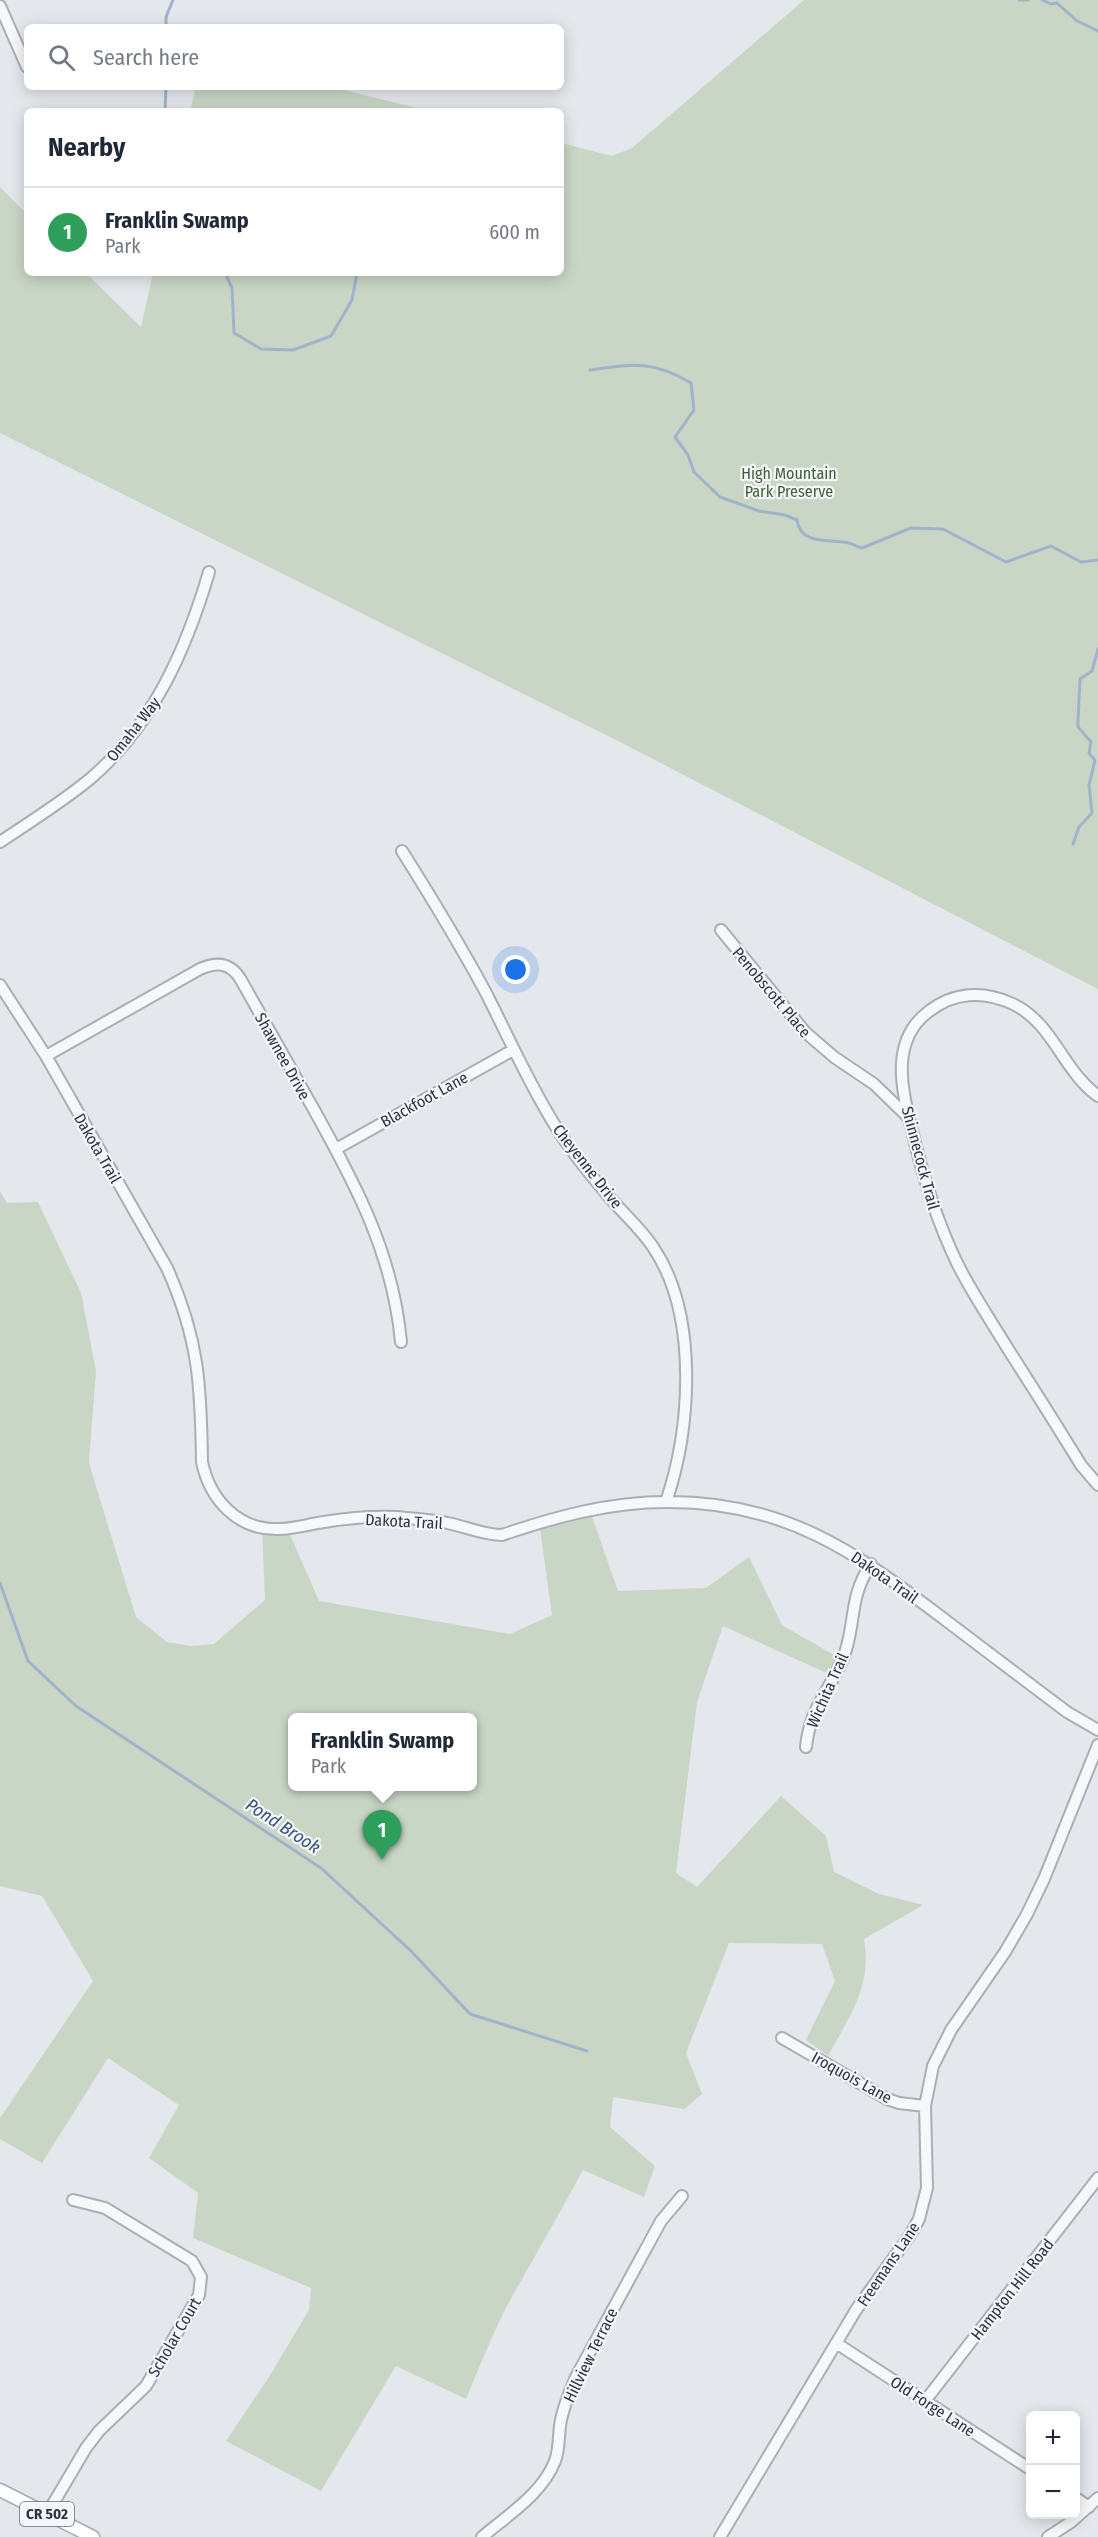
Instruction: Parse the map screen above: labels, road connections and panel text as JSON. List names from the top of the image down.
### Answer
{
  "streets": {
    "main road": ["CR 502"],
    "street": [
      "Omaha Way",
      "Penobscott Place",
      "Shawnee Drive",
      "Blackfoot Lane",
      "Dakota Trail",
      "Shinnecock Trail",
      "Cheyenne Drive",
      "Wichita Trail",
      "Iroquois Lane",
      "Freemans Lane",
      "Hampton Hill Road",
      "Scholar Court",
      "Hillview Terrace",
      "Old Forge Lane"
    ]
  },
  "crossings": [
    ["Penobscott Place", "Shinnecock Trail"],
    ["Shawnee Drive", "Blackfoot Lane"],
    ["Shawnee Drive", "Dakota Trail"],
    ["Blackfoot Lane", "Cheyenne Drive"],
    ["Dakota Trail", "Cheyenne Drive"],
    ["Dakota Trail", "Wichita Trail"],
    ["Iroquois Lane", "Freemans Lane"],
    ["Freemans Lane", "Old Forge Lane"],
    ["Hampton Hill Road", "Old Forge Lane"],
    ["Scholar Court", "CR 502"]
  ],
  "water": ["Pond Brook"],
  "parks": ["High Mountain Park Preserve"],
  "page": {
    "search": "Search here",
    "heading": "Nearby",
    "list": [
      {
        "mark": "1",
        "name": "Franklin Swamp",
        "note": "Park",
        "value": "600 m"
      }
    ],
    "popup": ["Franklin Swamp", "Park"],
    "pins": "1",
    "map_buttons": ["+", "−"]
  }
}
